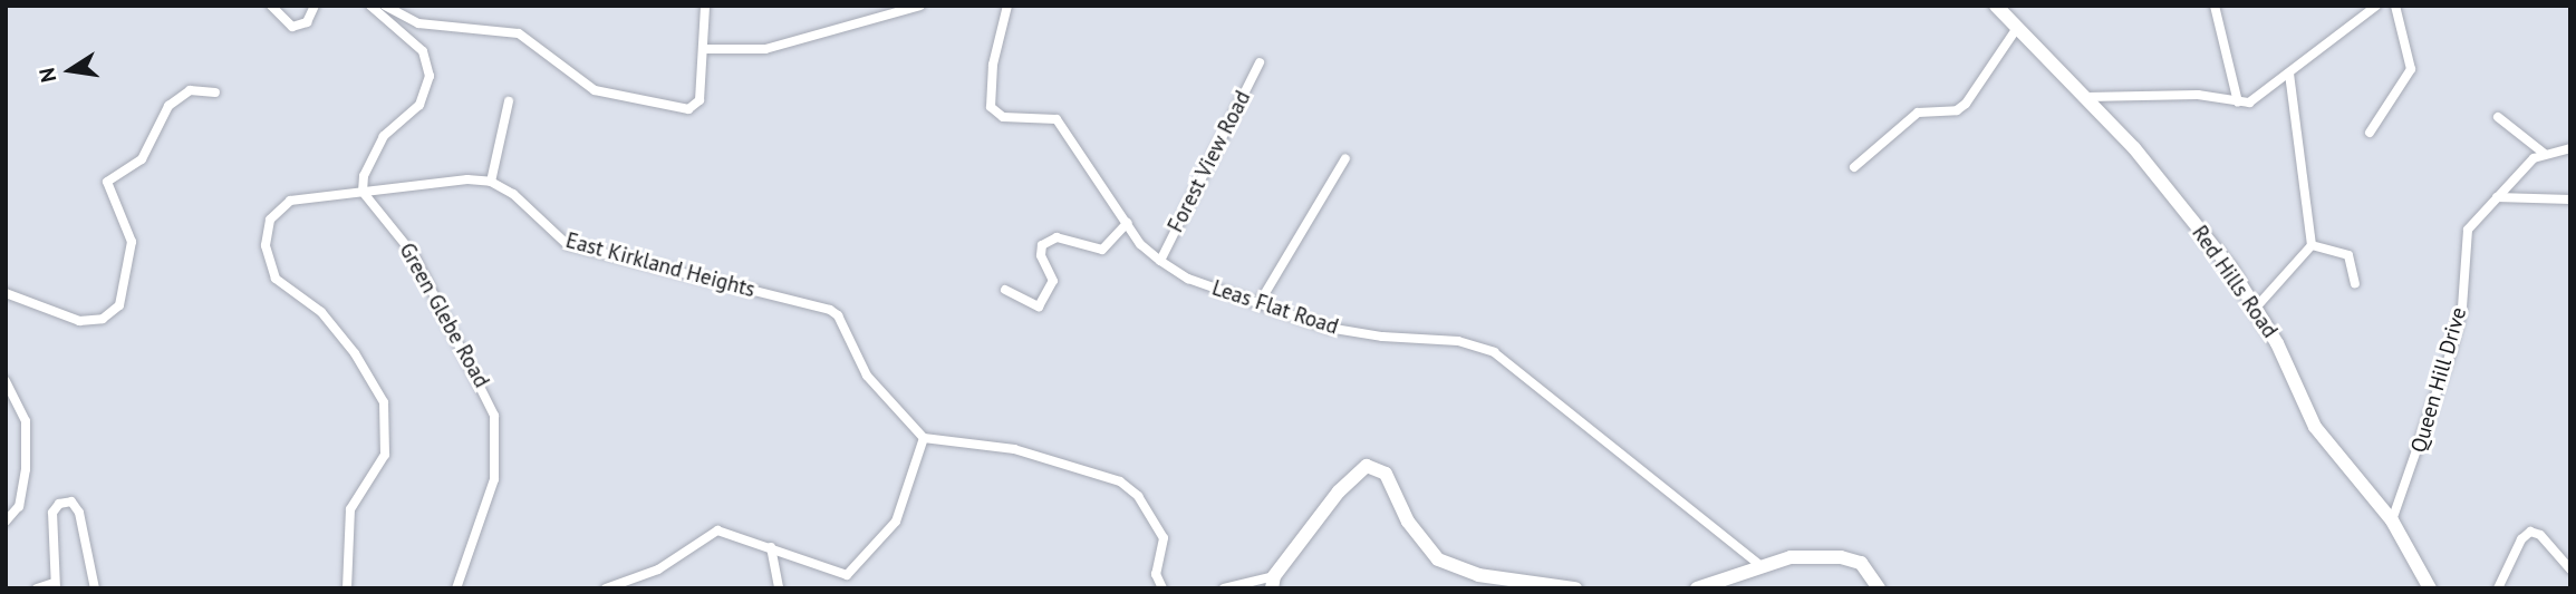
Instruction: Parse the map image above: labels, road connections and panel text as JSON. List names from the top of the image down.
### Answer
{
  "streets": {
    "main road": ["Red Hills Road"],
    "street": [
      "Forest View Road",
      "East Kirkland Heights",
      "Leas Flat Road",
      "Green Glebe Road",
      "Queen Hill Drive"
    ]
  },
  "crossings": [
    ["Forest View Road", "Leas Flat Road"],
    ["Red Hills Road", "Queen Hill Drive"]
  ],
  "north": "left"
}
